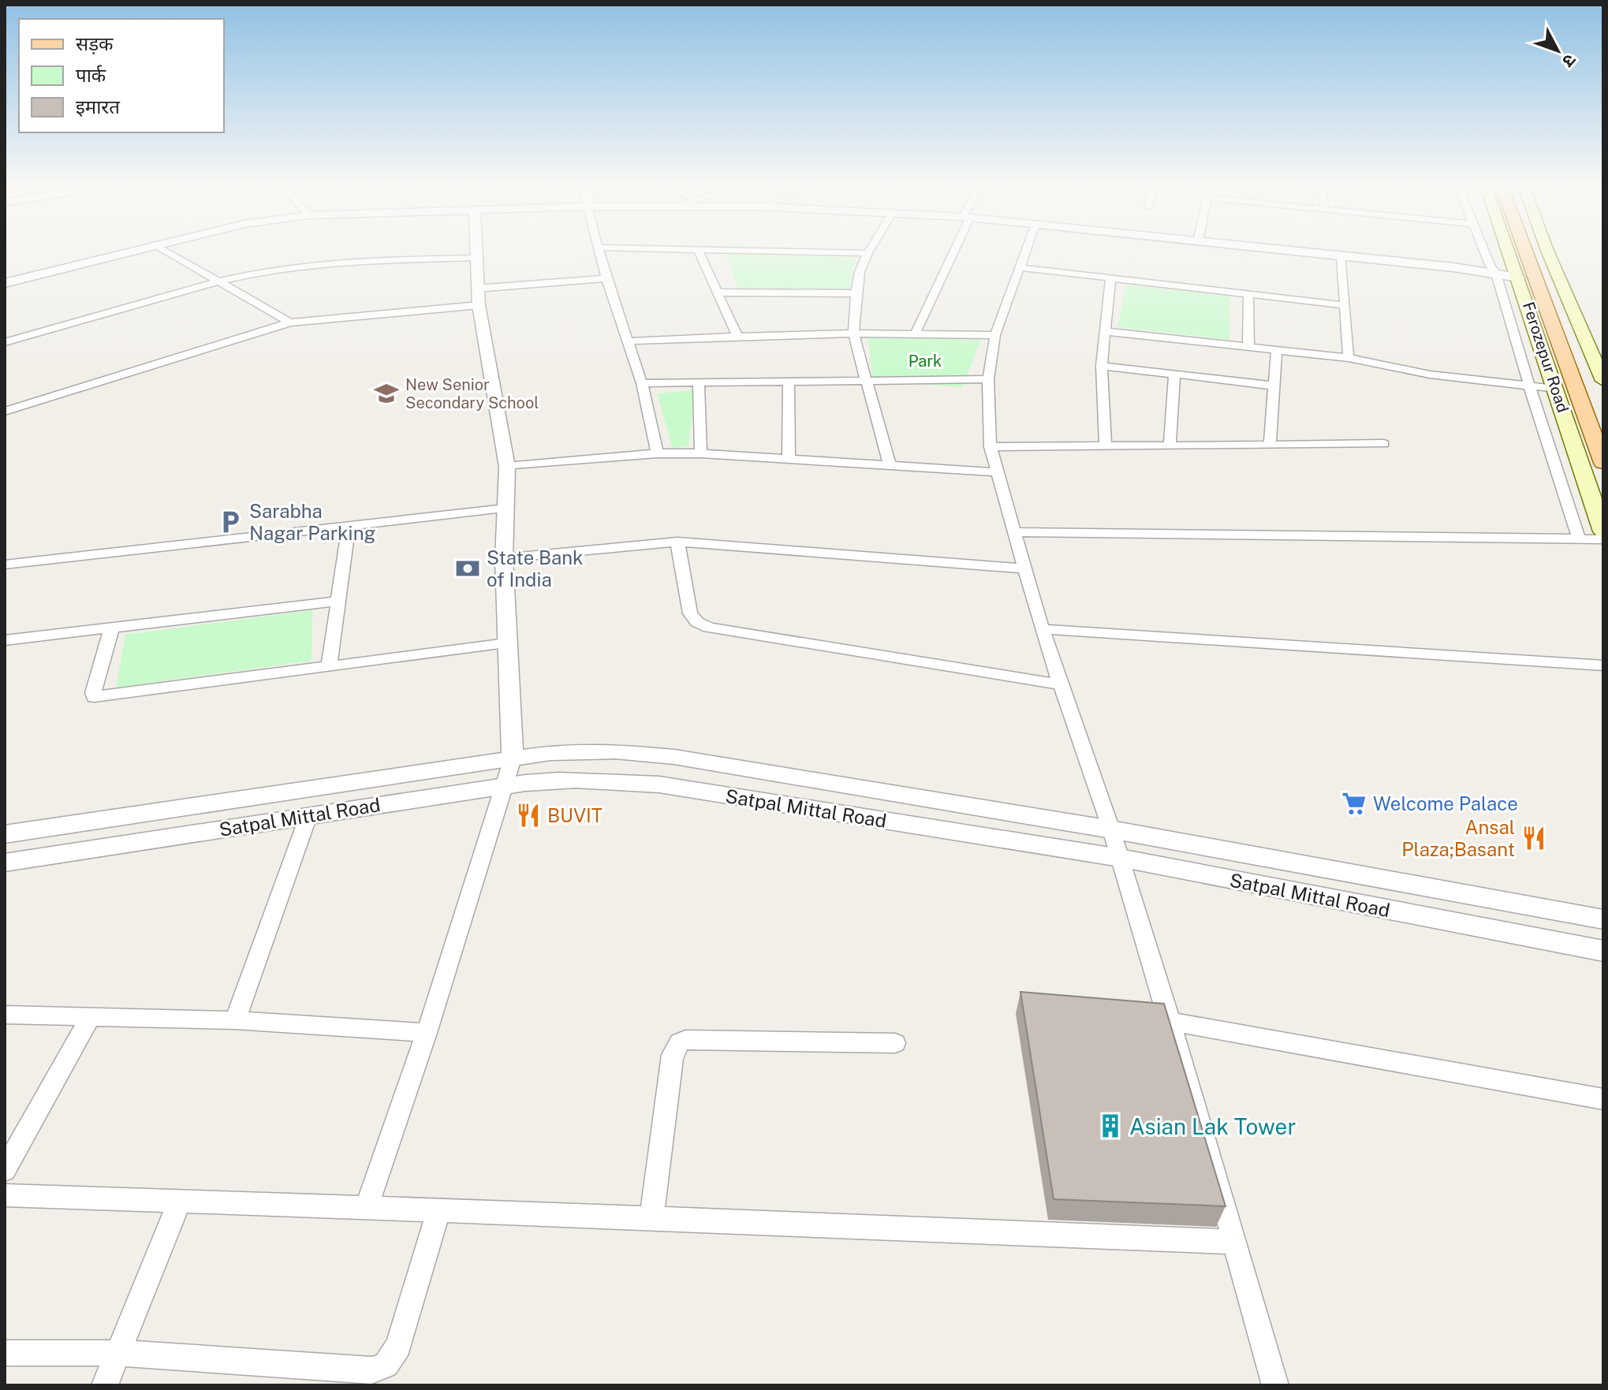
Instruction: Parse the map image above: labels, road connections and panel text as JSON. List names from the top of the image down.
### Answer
{
  "streets": {
    "main road": ["Ferozepur Road"],
    "street": ["Satpal Mittal Road"]
  },
  "parks": ["Park"],
  "places": {
    "school or university": ["New Senior Secondary School"],
    "parking": ["Sarabha Nagar Parking"],
    "bank": ["State Bank of India"],
    "supermarket": ["Welcome Palace"],
    "restaurant": ["BUVIT", "Ansal Plaza;Basant"],
    "building": ["Asian Lak Tower"]
  },
  "legend": ["सड़क", "पार्क", "इमारत"],
  "north": "bottom right"
}
